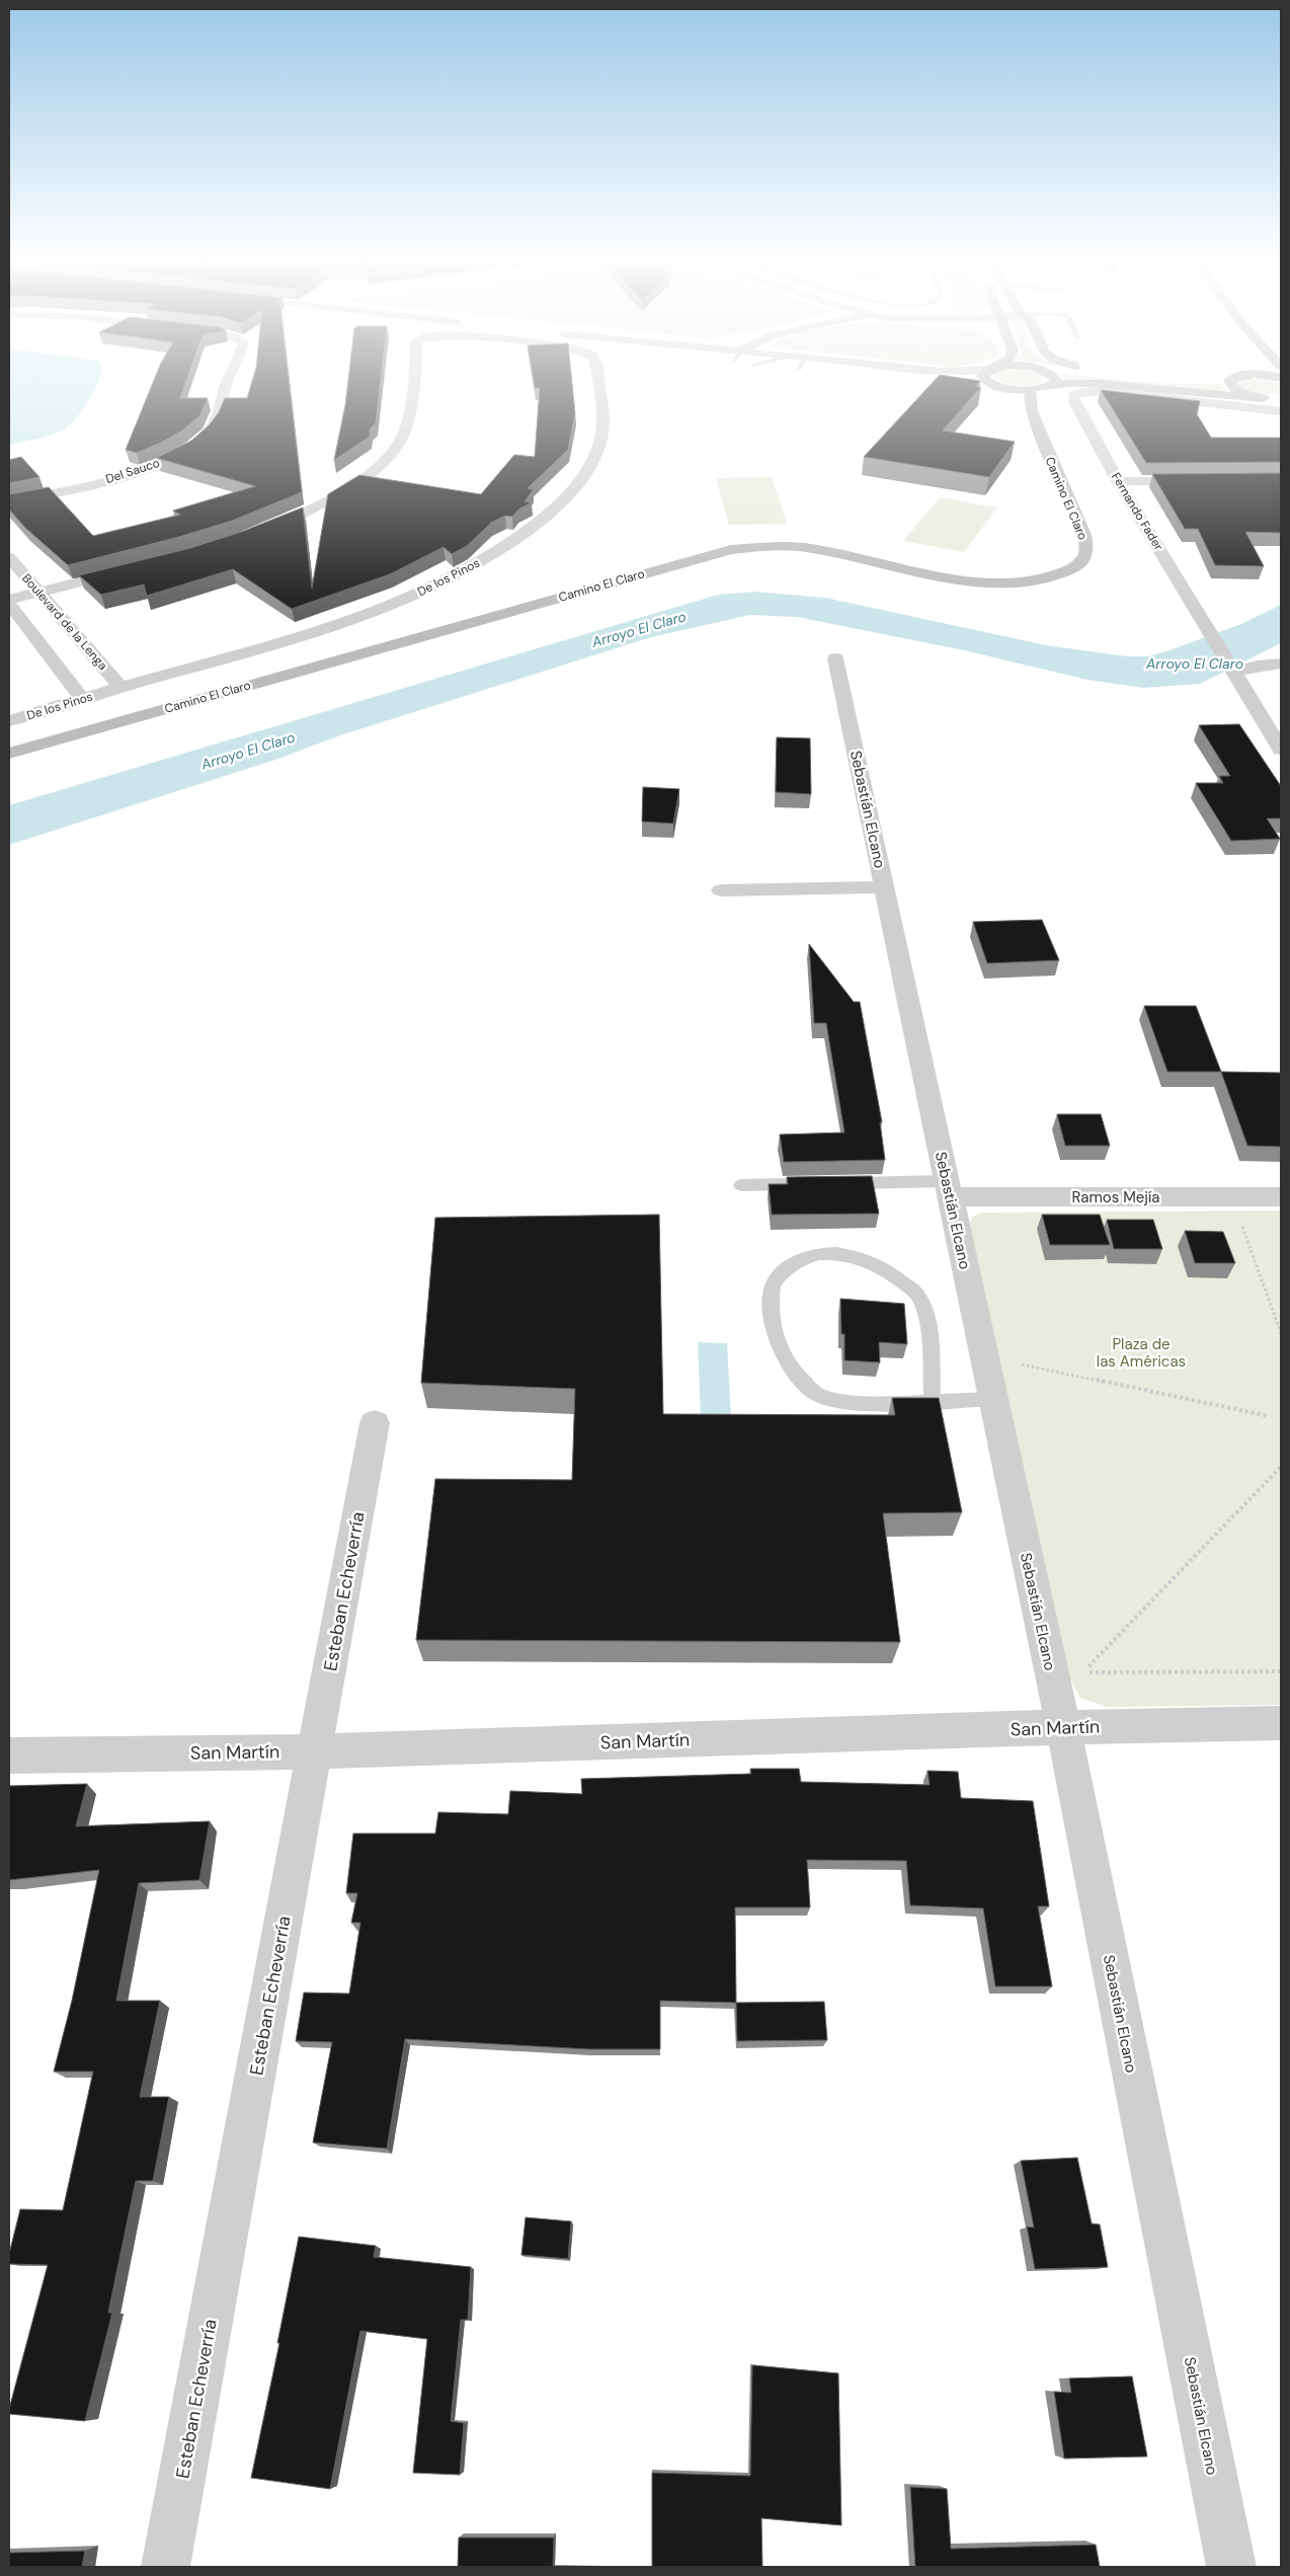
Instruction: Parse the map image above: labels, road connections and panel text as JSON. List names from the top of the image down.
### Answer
{
  "streets": {
    "street": [
      "Del Sauco",
      "Camino El Claro",
      "Fernando Fader",
      "De los Pinos",
      "Boulevard de la Lenga",
      "Sebastián Elcano",
      "Ramos Mejía",
      "Esteban Echeverría",
      "San Martín"
    ]
  },
  "crossings": [
    ["De los Pinos", "Boulevard de la Lenga"],
    ["Sebastián Elcano", "Ramos Mejía"],
    ["Sebastián Elcano", "San Martín"],
    ["Esteban Echeverría", "San Martín"]
  ],
  "water": ["Arroyo El Claro"],
  "parks": ["Plaza de las Américas"]
}
